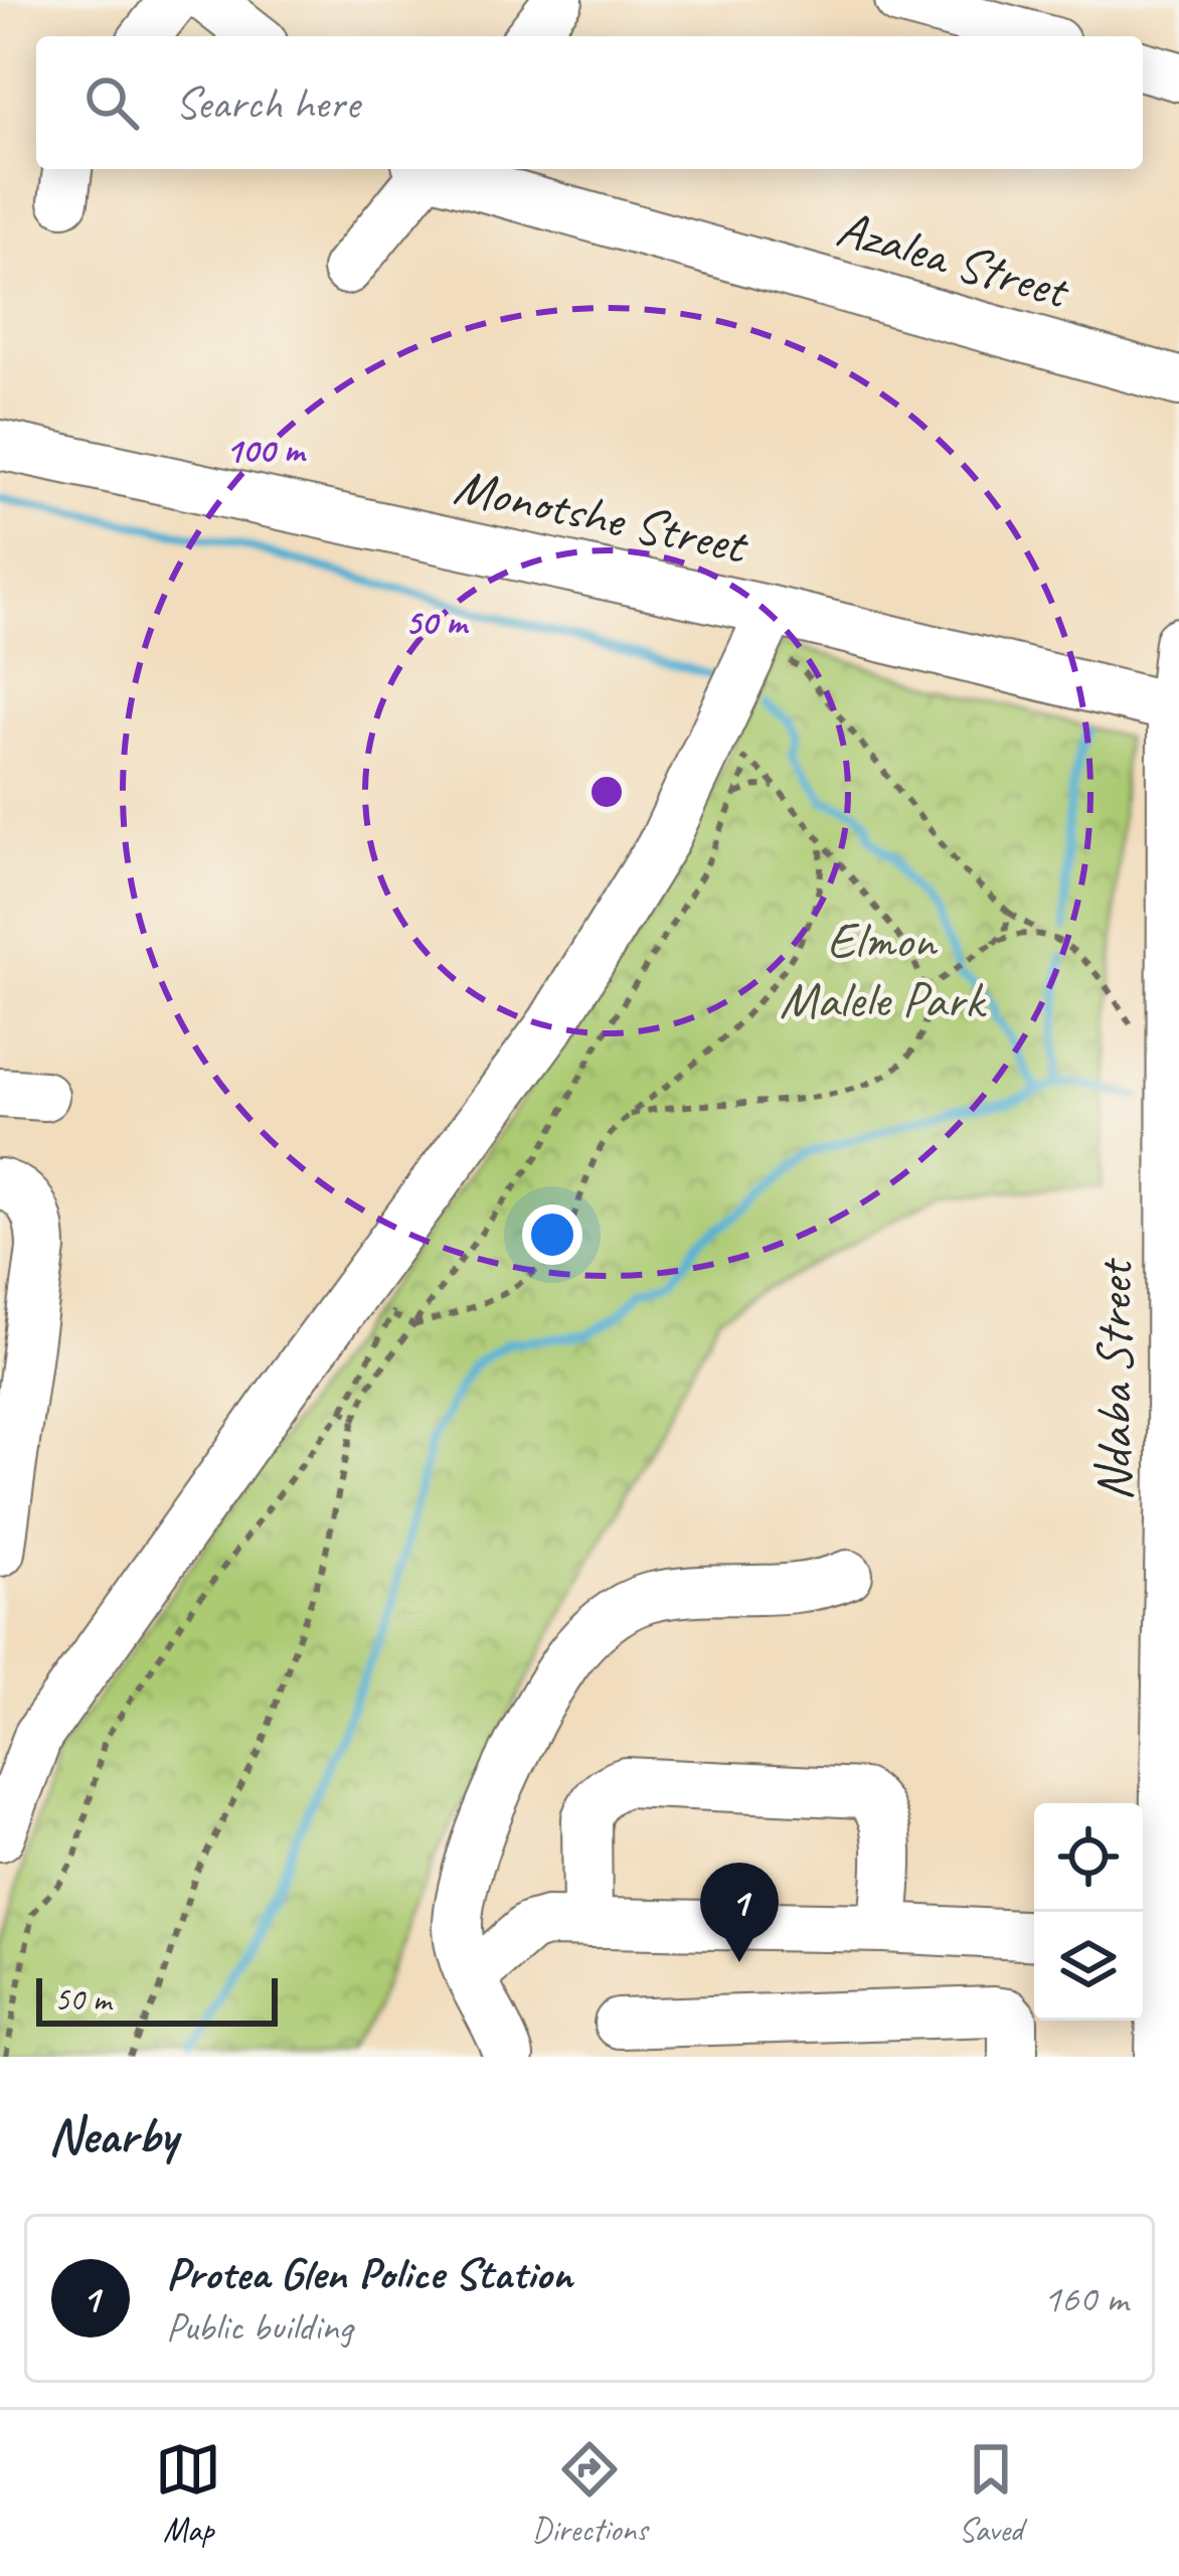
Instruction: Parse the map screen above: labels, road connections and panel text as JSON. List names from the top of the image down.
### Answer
{
  "streets": {
    "street": ["Azalea Street", "Monotshe Street", "Ndaba Street"]
  },
  "crossings": [
    ["Monotshe Street", "Ndaba Street"]
  ],
  "parks": ["Elmon Malele Park"],
  "scale_bar": "50 m",
  "page": {
    "search": "Search here",
    "pins": "1",
    "scale": "50 m",
    "heading": "Nearby",
    "list": [
      {
        "mark": "1",
        "name": "Protea Glen Police Station",
        "note": "Public building",
        "value": "160 m"
      }
    ],
    "nav": ["Map", "Directions", "Saved"]
  },
  "rings": ["100 m", "50 m"]
}
